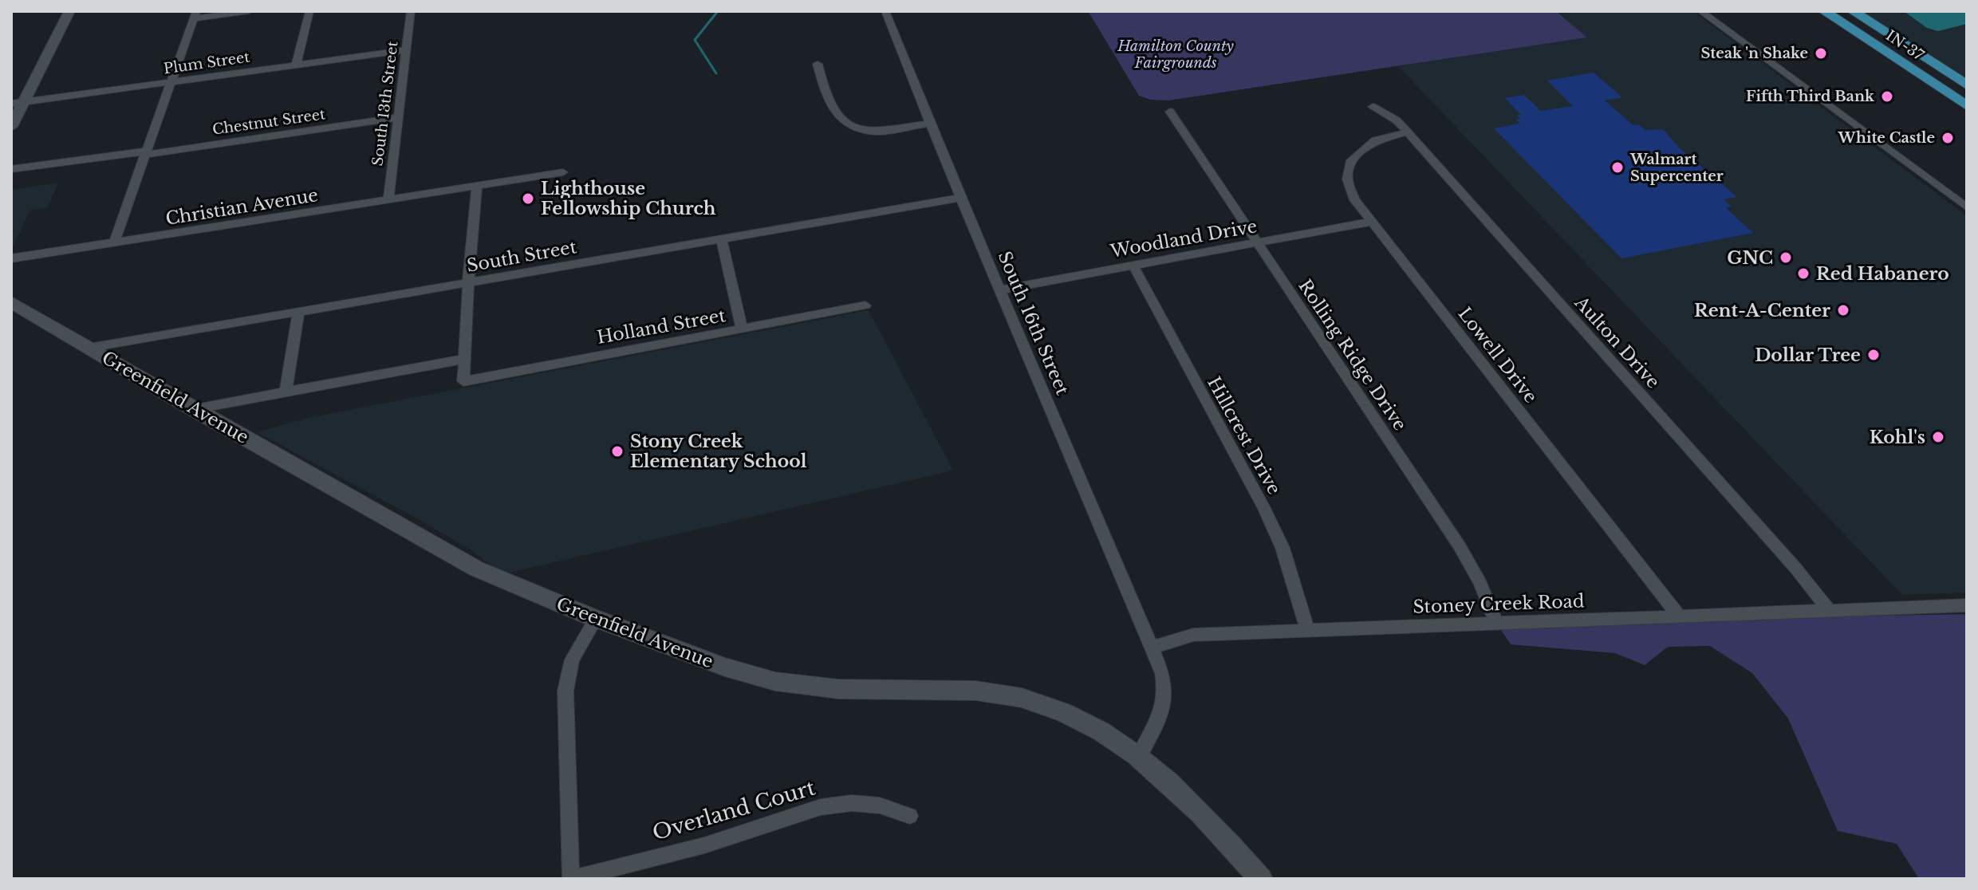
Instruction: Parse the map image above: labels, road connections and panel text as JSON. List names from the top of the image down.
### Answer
{
  "streets": {
    "highway": ["IN-37"],
    "main road": ["Greenfield Avenue"],
    "street": [
      "Plum Street",
      "South 13th Street",
      "Chestnut Street",
      "Christian Avenue",
      "Woodland Drive",
      "South Street",
      "South 16th Street",
      "Holland Street",
      "Aulton Drive",
      "Rolling Ridge Drive",
      "Lowell Drive",
      "Hillcrest Drive",
      "Stoney Creek Road",
      "Overland Court"
    ]
  },
  "crossings": [
    ["Plum Street", "South 13th Street"],
    ["South 13th Street", "Chestnut Street"],
    ["South 13th Street", "Christian Avenue"],
    ["Woodland Drive", "South 16th Street"],
    ["Woodland Drive", "Rolling Ridge Drive"],
    ["Woodland Drive", "Lowell Drive"],
    ["Woodland Drive", "Hillcrest Drive"],
    ["South Street", "South 16th Street"],
    ["South Street", "Greenfield Avenue"],
    ["South 16th Street", "Stoney Creek Road"],
    ["Aulton Drive", "Lowell Drive"],
    ["Aulton Drive", "Stoney Creek Road"],
    ["Rolling Ridge Drive", "Stoney Creek Road"],
    ["Lowell Drive", "Stoney Creek Road"],
    ["Hillcrest Drive", "Stoney Creek Road"]
  ],
  "parks": ["Hamilton County Fairgrounds"],
  "places": [
    "Steak 'n Shake",
    "Fifth Third Bank",
    "White Castle",
    "Walmart Supercenter",
    "Lighthouse Fellowship Church",
    "GNC",
    "Red Habanero",
    "Rent-A-Center",
    "Dollar Tree",
    "Kohl's",
    "Stony Creek Elementary School"
  ]
}
